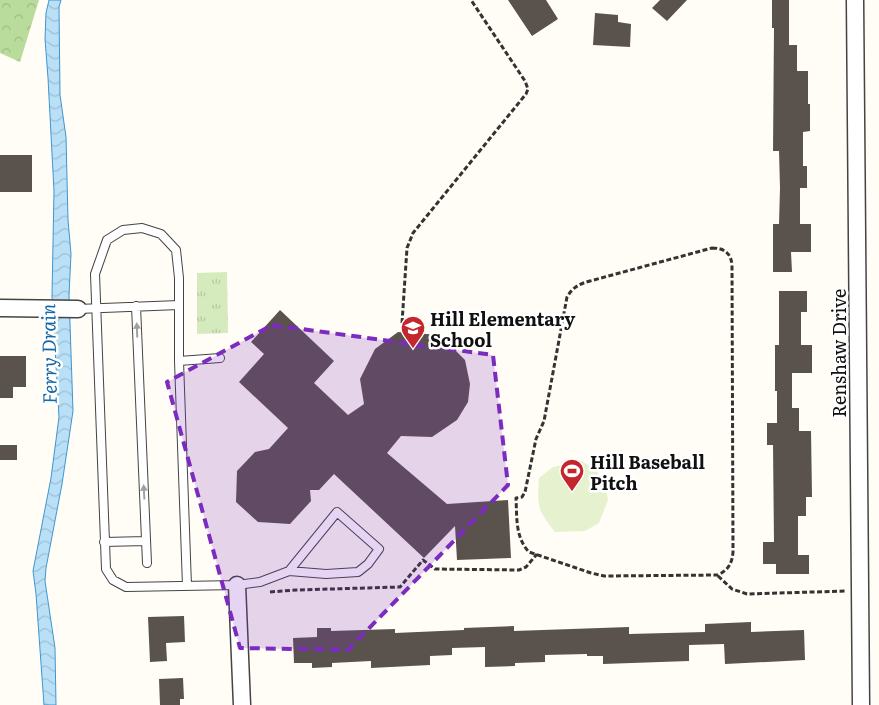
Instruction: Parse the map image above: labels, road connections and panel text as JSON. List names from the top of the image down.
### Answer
{
  "streets": {
    "street": ["Renshaw Drive"]
  },
  "water": ["Ferry Drain"],
  "places": {
    "school or university": ["Hill Elementary School"],
    "sports": ["Hill Baseball Pitch"]
  }
}
